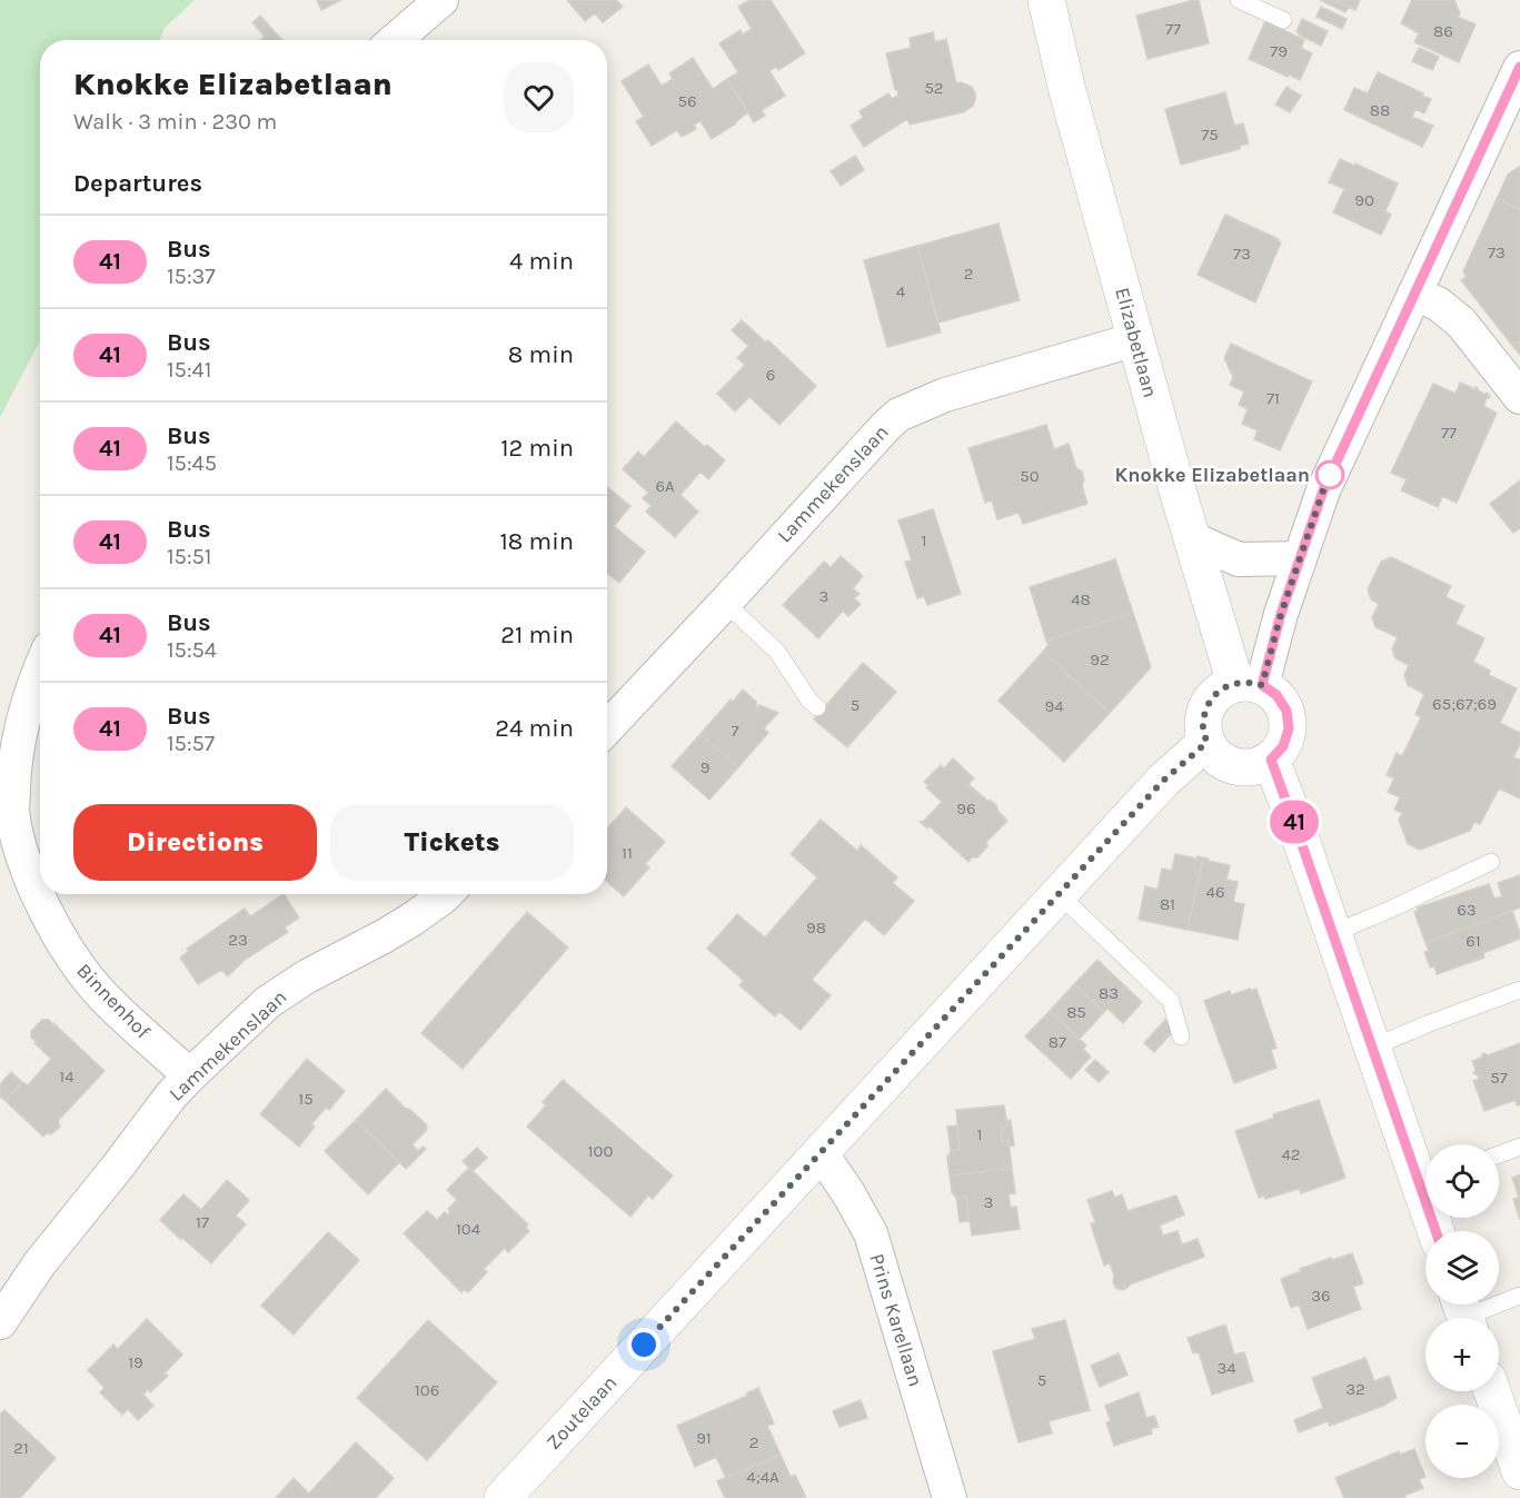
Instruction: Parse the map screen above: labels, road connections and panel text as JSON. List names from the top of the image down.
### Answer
{
  "streets": {
    "street": [
      "Elizabetlaan",
      "Lammekenslaan",
      "Binnenhof",
      "Prins Karellaan",
      "Zoutelaan"
    ]
  },
  "crossings": [
    ["Elizabetlaan", "Lammekenslaan"],
    ["Elizabetlaan", "Zoutelaan"],
    ["Lammekenslaan", "Binnenhof"],
    ["Prins Karellaan", "Zoutelaan"]
  ],
  "places": ["Knokke Elizabetlaan"],
  "lines": ["bus line 41"],
  "house_numbers": [
    "77",
    "86",
    "79",
    "52",
    "56",
    "88",
    "75",
    "90",
    "73",
    "73",
    "2",
    "4",
    "6",
    "71",
    "77",
    "50",
    "6A",
    "1",
    "3",
    "48",
    "92",
    "65;67;69",
    "5",
    "94",
    "7",
    "9",
    "96",
    "11",
    "46",
    "81",
    "63",
    "98",
    "23",
    "61",
    "83",
    "85",
    "87",
    "14",
    "57",
    "15",
    "1",
    "100",
    "42",
    "3",
    "17",
    "104",
    "36",
    "19",
    "34",
    "5",
    "32",
    "106",
    "91",
    "2",
    "21",
    "4;4A"
  ],
  "page": {
    "on_map": "41",
    "heading": [
      ["Knokke Elizabetlaan", "Walk · 3 min · 230 m"],
      "Departures"
    ],
    "list": [
      {
        "mark": "41",
        "name": "Bus",
        "note": "15:37",
        "value": "4 min"
      },
      {
        "mark": "41",
        "name": "Bus",
        "note": "15:41",
        "value": "8 min"
      },
      {
        "mark": "41",
        "name": "Bus",
        "note": "15:45",
        "value": "12 min"
      },
      {
        "mark": "41",
        "name": "Bus",
        "note": "15:51",
        "value": "18 min"
      },
      {
        "mark": "41",
        "name": "Bus",
        "note": "15:54",
        "value": "21 min"
      },
      {
        "mark": "41",
        "name": "Bus",
        "note": "15:57",
        "value": "24 min"
      }
    ],
    "buttons": ["Directions", "Tickets"],
    "map_buttons": ["+", "−"]
  }
}
